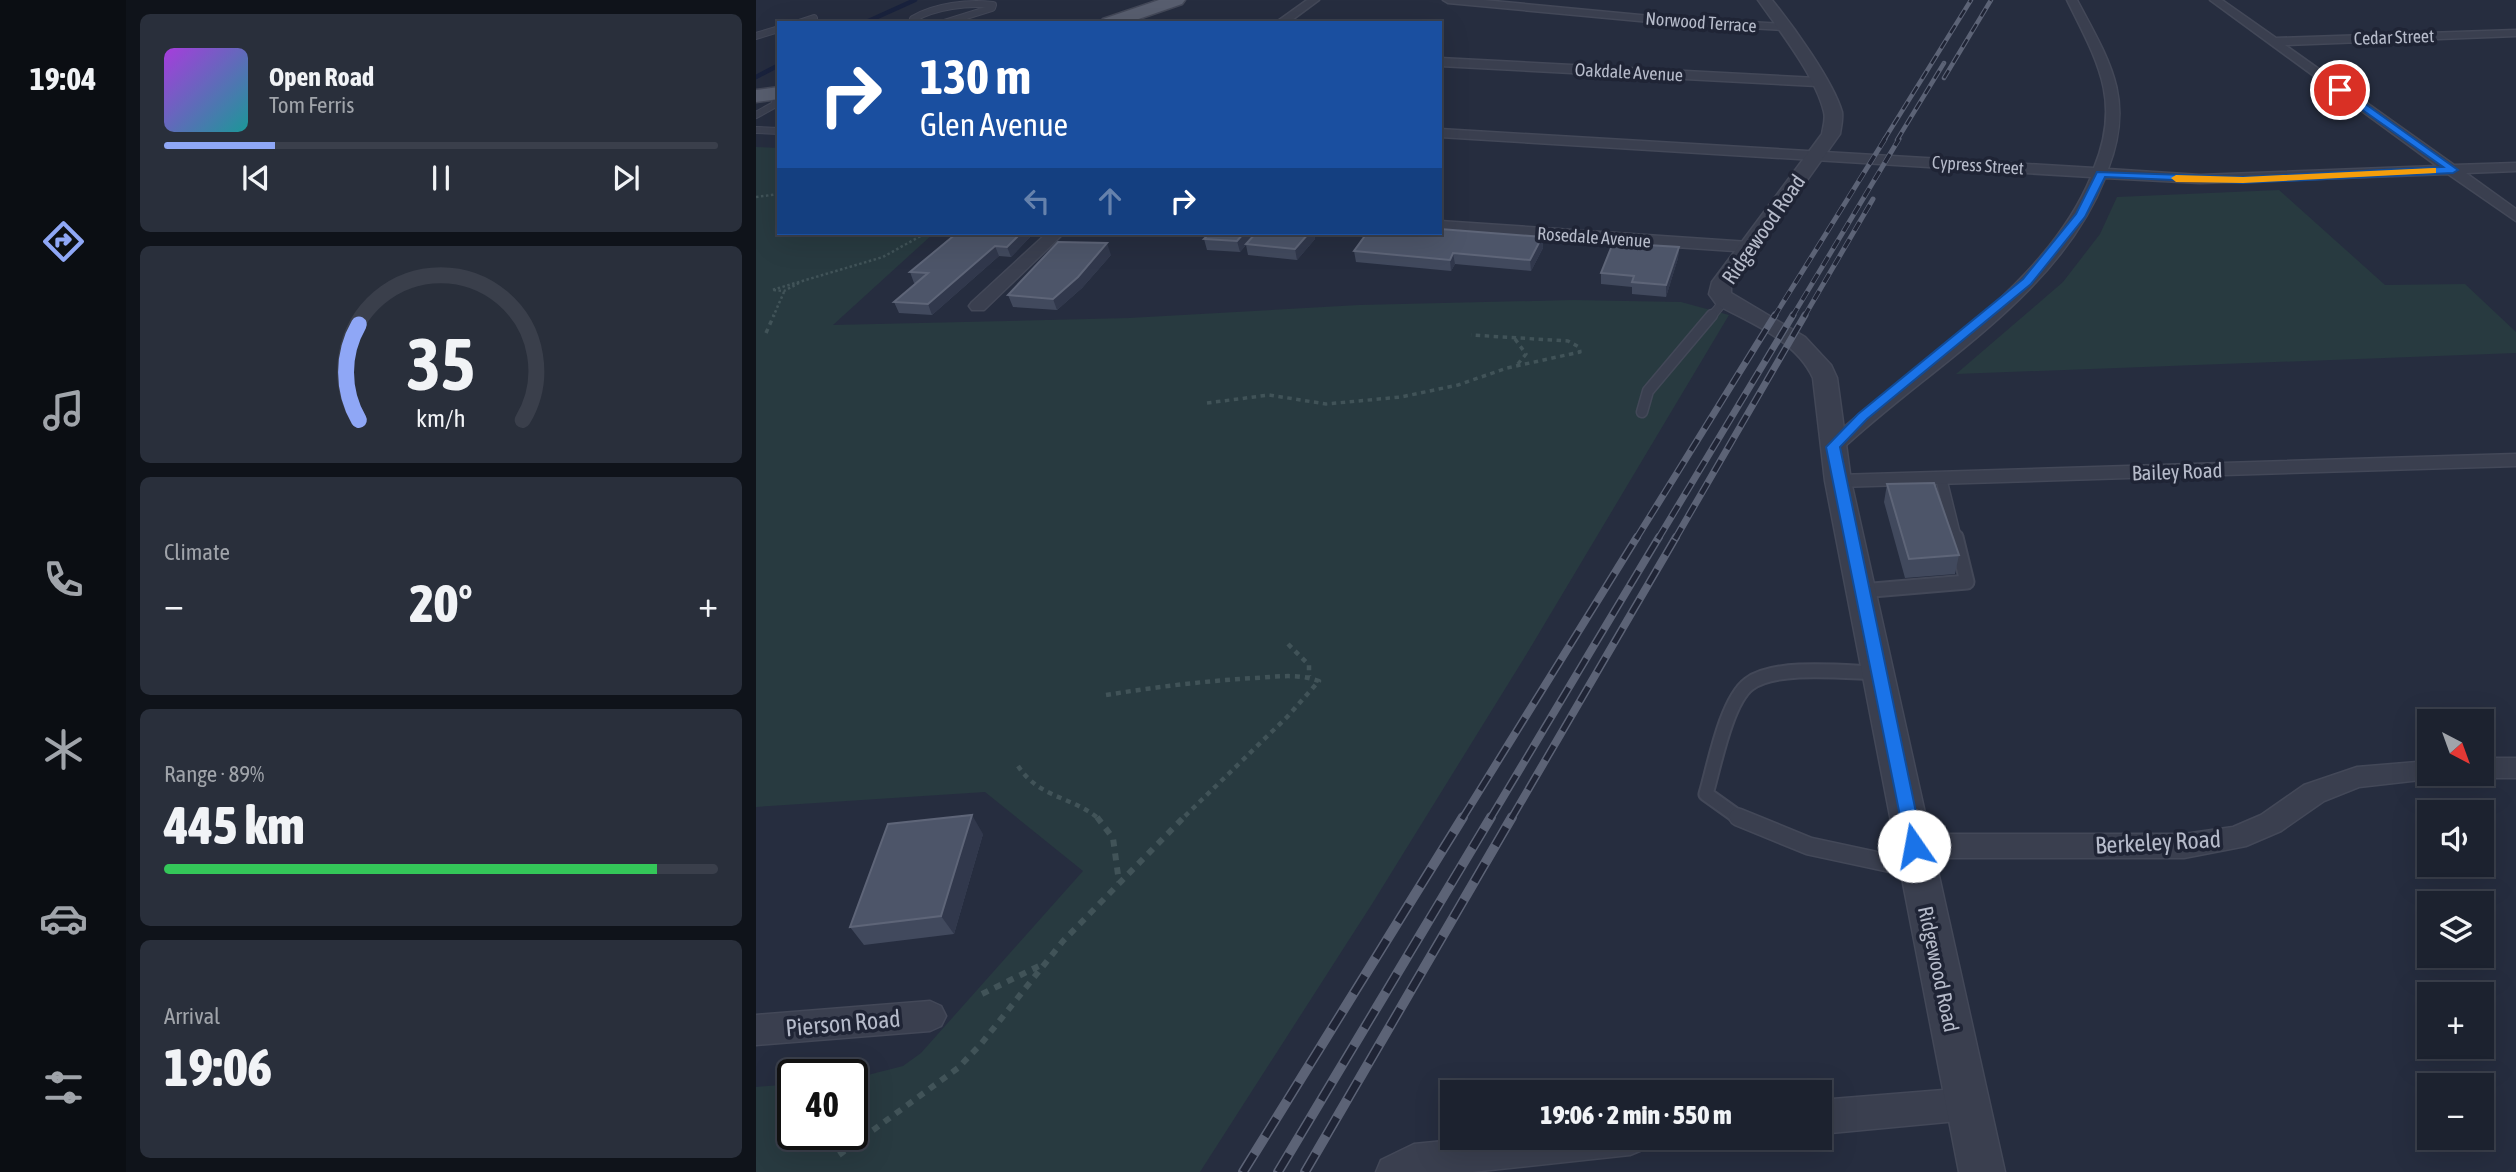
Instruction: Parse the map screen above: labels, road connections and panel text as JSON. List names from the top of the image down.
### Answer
{
  "streets": {
    "street": [
      "Norwood Terrace",
      "Cedar Street",
      "Oakdale Avenue",
      "Cypress Street",
      "Ridgewood Road",
      "Rosedale Avenue",
      "Bailey Road",
      "Berkeley Road",
      "Pierson Road"
    ]
  },
  "crossings": [
    ["Norwood Terrace", "Ridgewood Road"],
    ["Oakdale Avenue", "Ridgewood Road"],
    ["Cypress Street", "Ridgewood Road"],
    ["Ridgewood Road", "Rosedale Avenue"],
    ["Ridgewood Road", "Bailey Road"],
    ["Ridgewood Road", "Berkeley Road"]
  ],
  "north": "bottom right",
  "page": {
    "tabs": "19:04",
    "turn": ["130 m", "Glen Avenue"],
    "song": ["Open Road", "Tom Ferris"],
    "tile": [
      "Climate",
      ["Range · 89%", "445 km"],
      ["Arrival", "19:06"]
    ],
    "heat": ["−", "20°", "+"],
    "map_buttons": ["+", "−"],
    "limit": "40",
    "trip": "19:06 · 2 min · 550 m",
    "gauge": ["35", "km/h"]
  }
}
